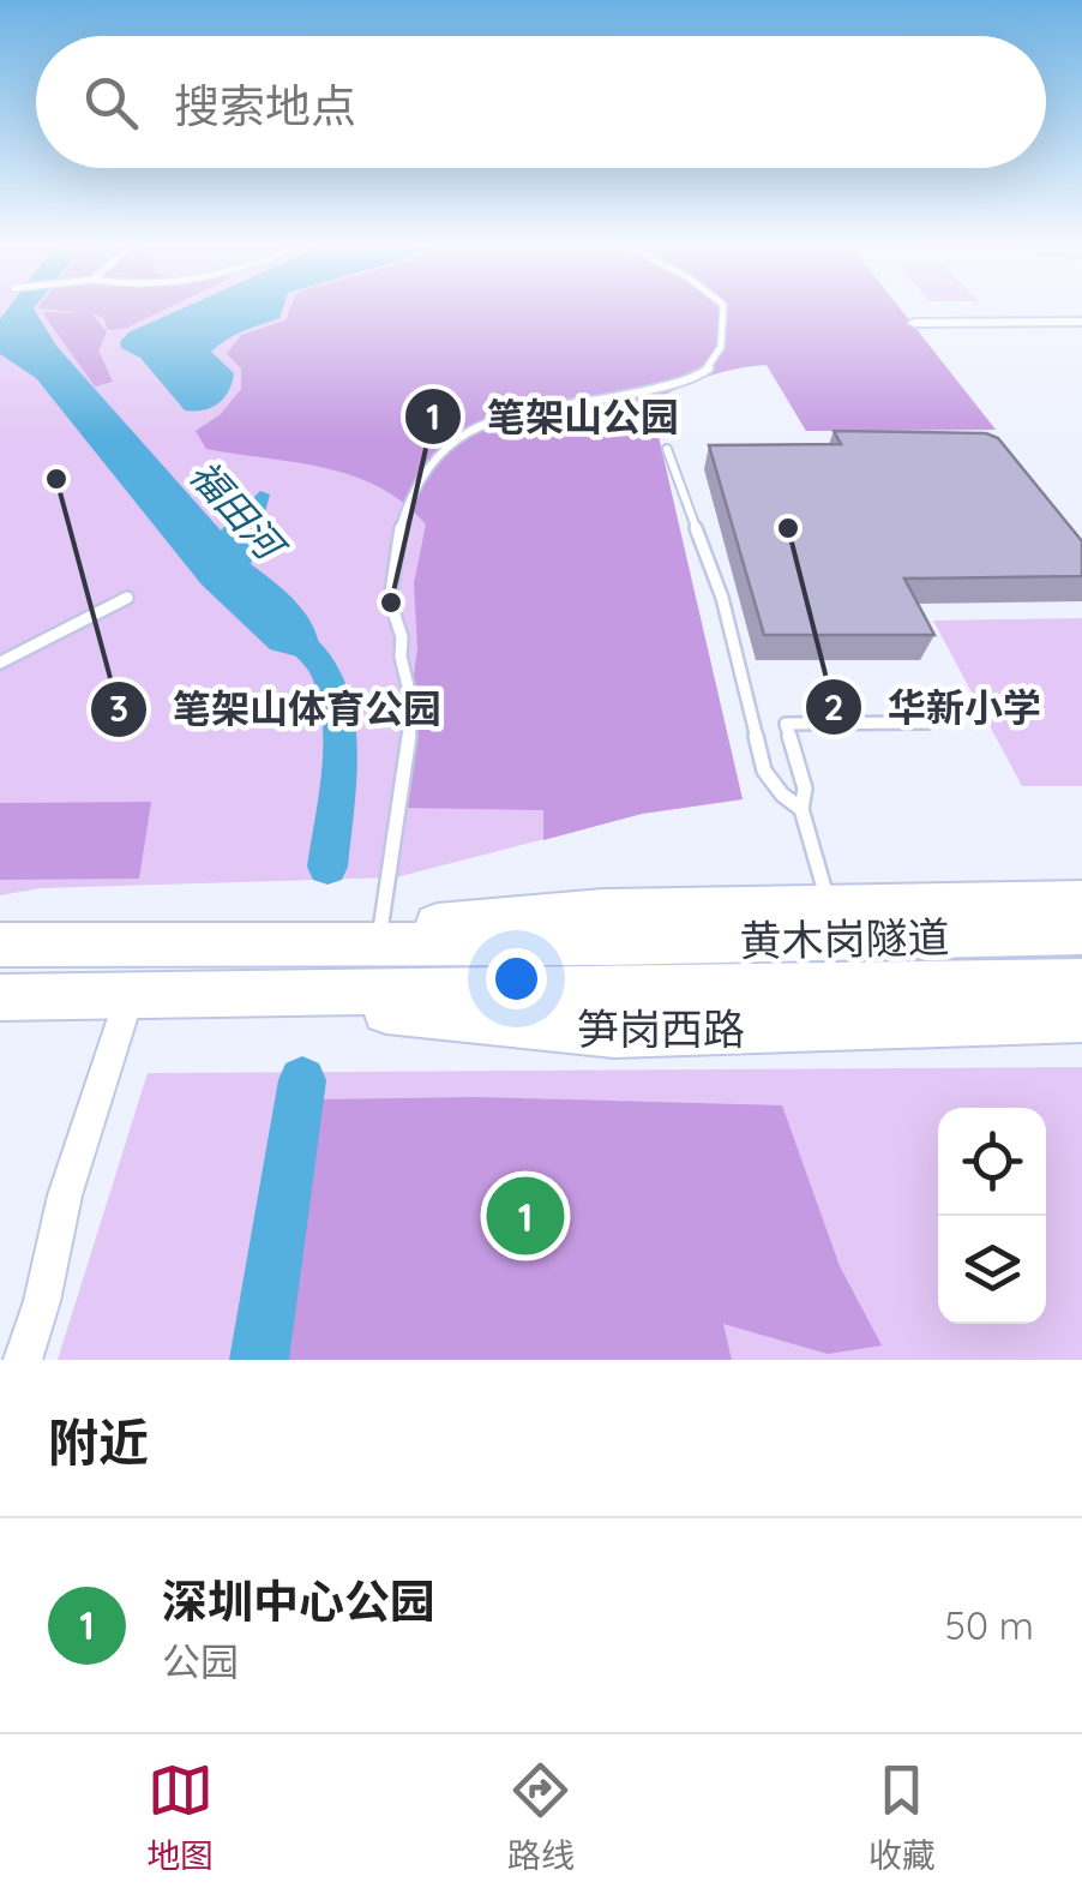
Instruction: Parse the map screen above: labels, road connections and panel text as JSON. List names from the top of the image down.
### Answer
{
  "streets": {
    "main road": ["黄木岗隧道", "笋岗西路"]
  },
  "crossings": [
    ["黄木岗隧道", "笋岗西路"]
  ],
  "water": ["福田河"],
  "places": ["笔架山体育公园", "华新小学", "笔架山公园"],
  "page": {
    "search": "搜索地点",
    "pins": "1",
    "heading": "附近",
    "list": [
      {
        "mark": "1",
        "name": "深圳中心公园",
        "note": "公园",
        "value": "50 m"
      }
    ],
    "nav": ["地图", "路线", "收藏"]
  }
}
